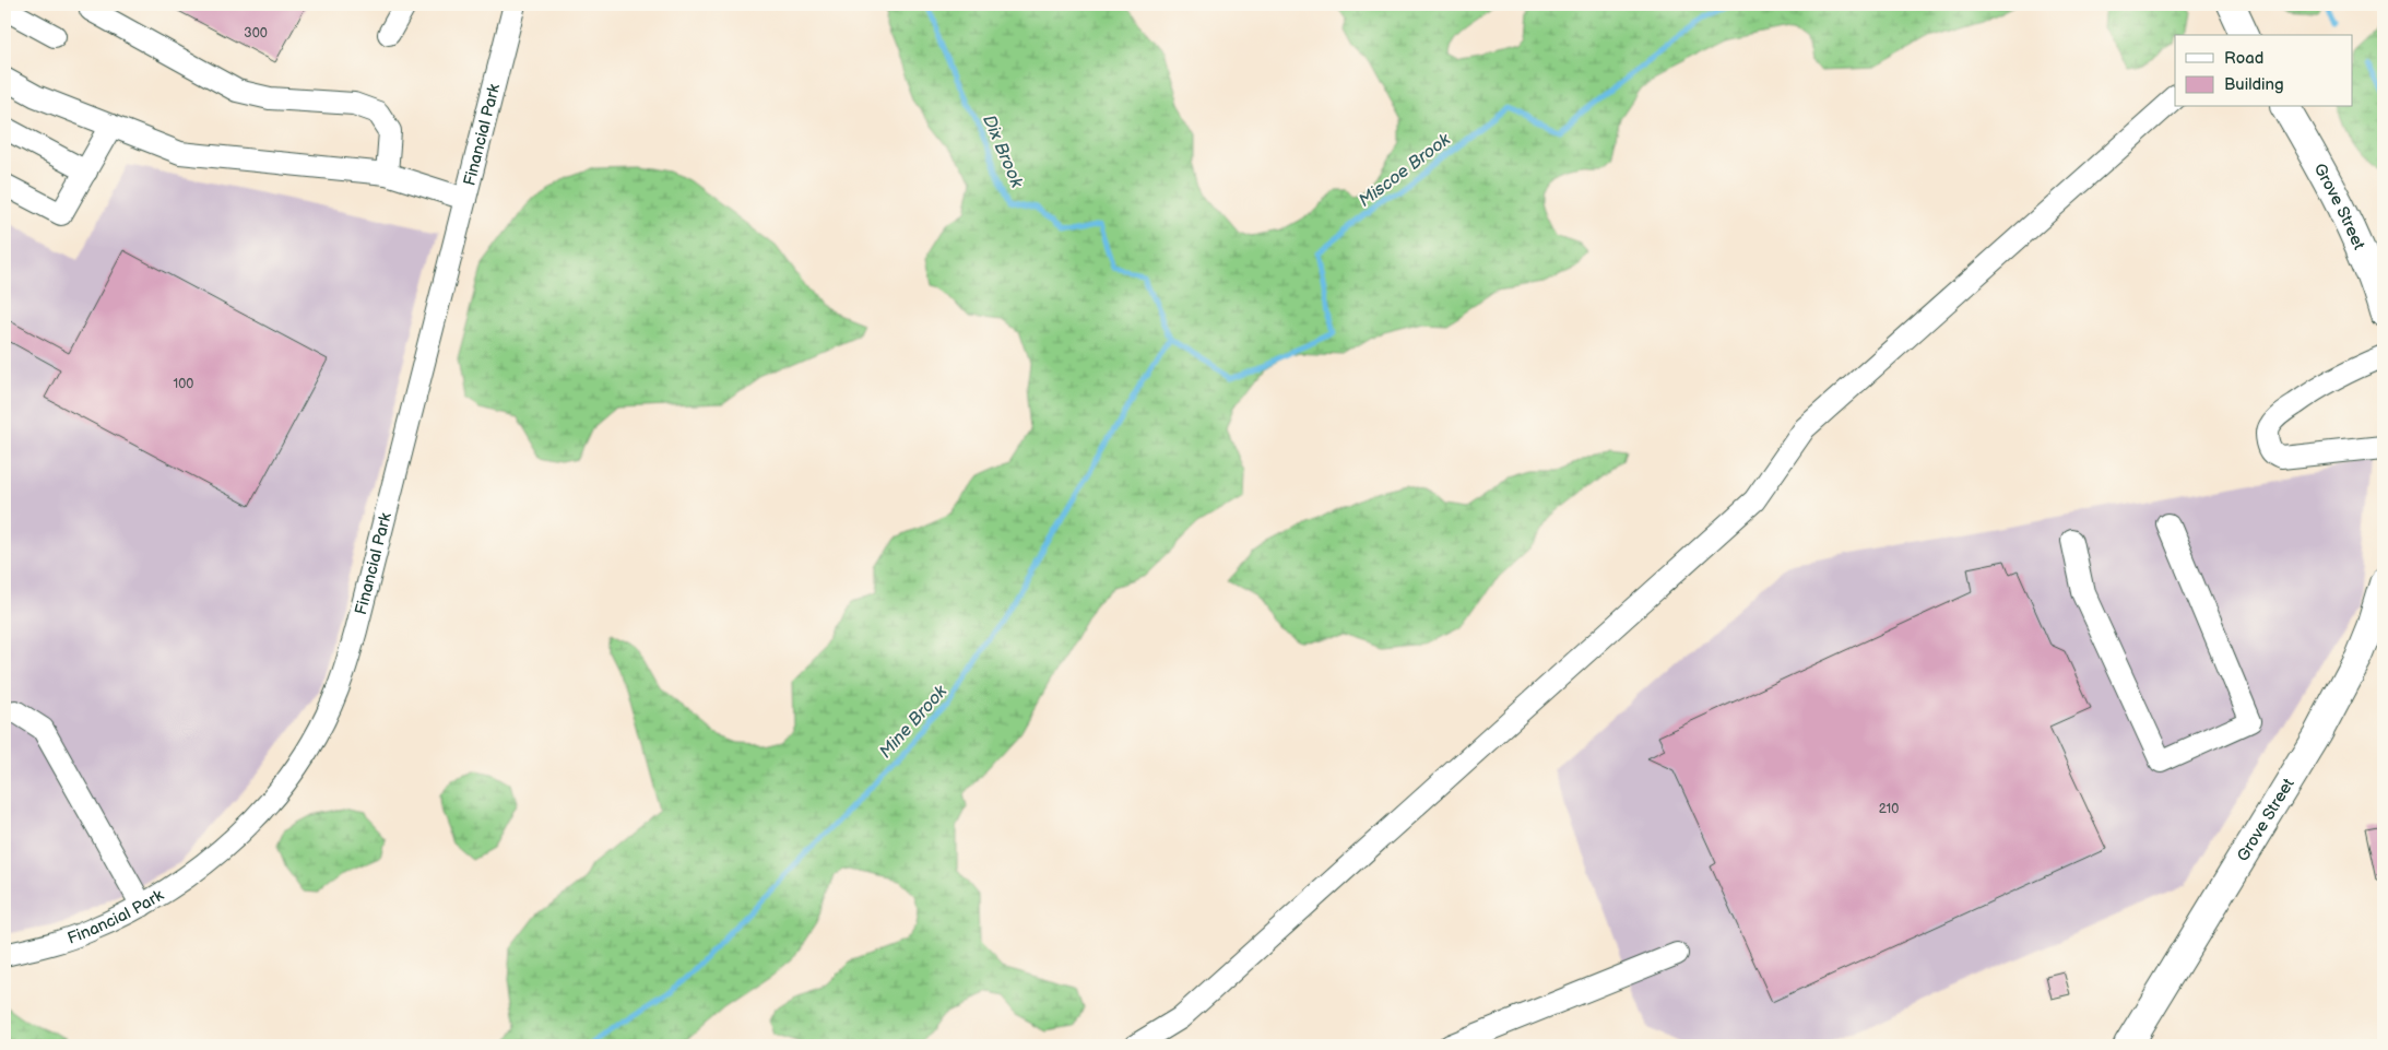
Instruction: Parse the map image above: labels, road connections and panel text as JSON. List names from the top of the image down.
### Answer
{
  "streets": {
    "main road": ["Grove Street"],
    "lane": ["Financial Park"]
  },
  "water": ["Dix Brook", "Miscoe Brook", "Mine Brook"],
  "house_numbers": ["300", "100", "210"],
  "legend": ["Road", "Building"]
}
